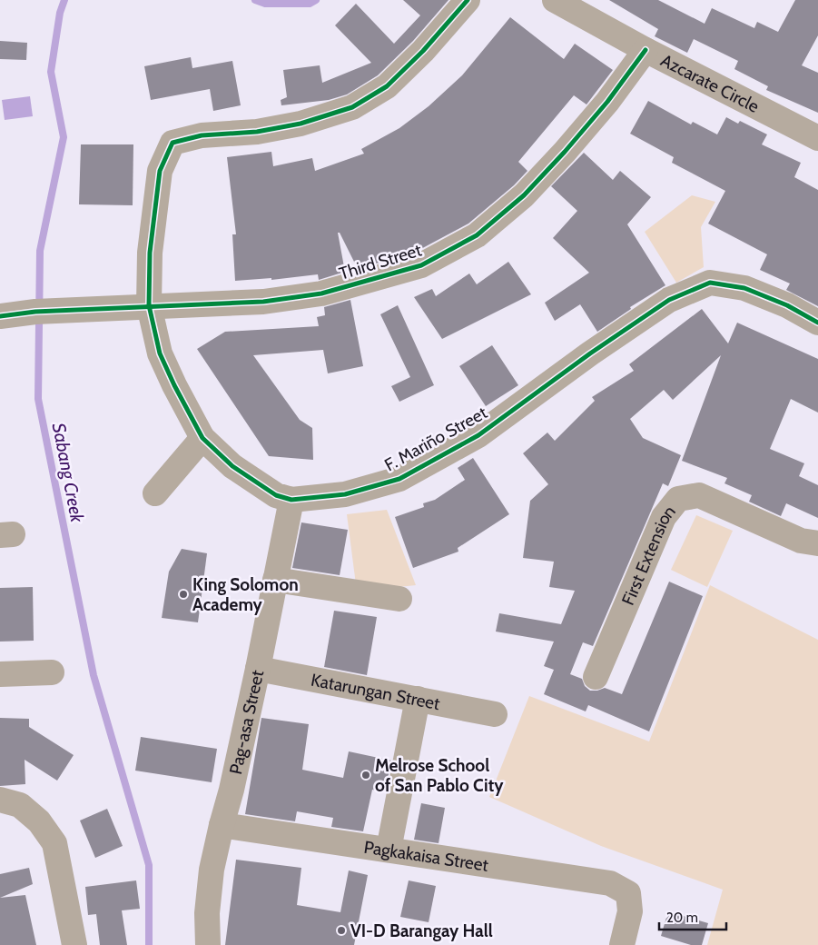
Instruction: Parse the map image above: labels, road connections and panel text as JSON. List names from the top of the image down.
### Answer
{
  "streets": {
    "street": [
      "Azcarate Circle",
      "Third Street",
      "F. Mariño Street",
      "First Extension",
      "Katarungan Street",
      "Pag-asa Street",
      "Pagkakaisa Street"
    ]
  },
  "crossings": [
    ["Azcarate Circle", "Third Street"],
    ["Third Street", "F. Mariño Street"],
    ["F. Mariño Street", "Pag-asa Street"],
    ["Katarungan Street", "Pag-asa Street"],
    ["Pag-asa Street", "Pagkakaisa Street"]
  ],
  "water": ["Sabang Creek"],
  "places": ["King Solomon Academy", "Melrose School of San Pablo City", "VI-D Barangay Hall"],
  "scale_bar": "20 m"
}
